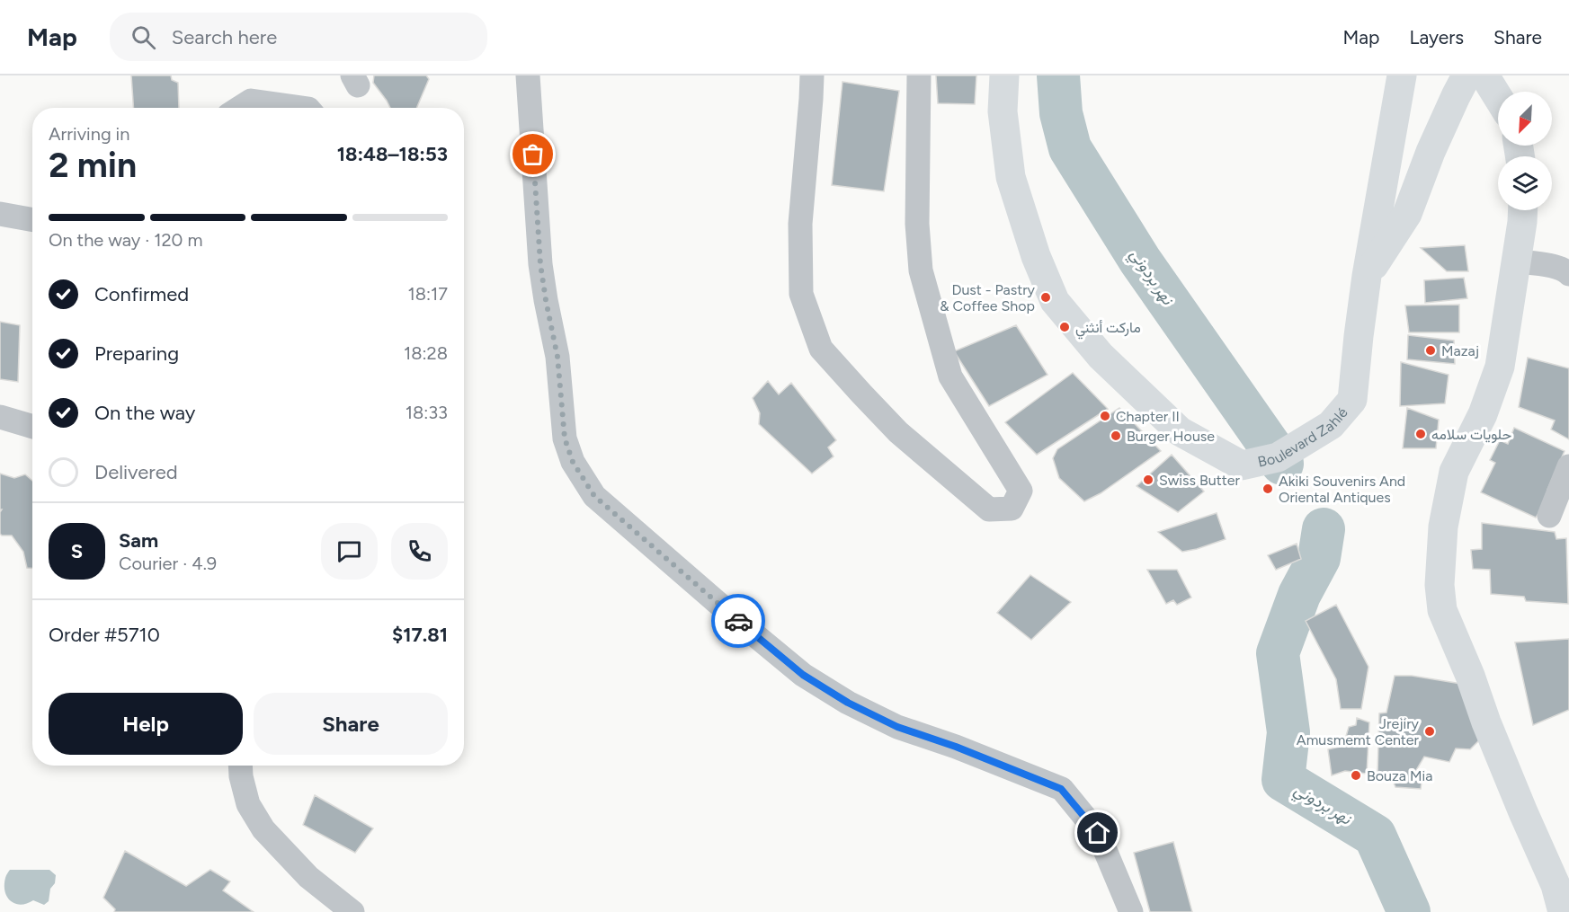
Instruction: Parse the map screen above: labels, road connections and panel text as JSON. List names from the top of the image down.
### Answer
{
  "streets": {
    "main road": ["Boulevard Zahlé"]
  },
  "water": ["نهر بردوني"],
  "places": [
    "Dust - Pastry & Coffee Shop",
    "ماركت أنثني",
    "Mazaj",
    "Chapter II",
    "حلويات سلامه",
    "Burger House",
    "Swiss Butter",
    "Akiki Souvenirs And Oriental Antiques",
    "Jrejiry Amusmemt Center",
    "Bouza Mia"
  ],
  "north": "bottom left",
  "page": {
    "header": "Map",
    "search": "Search here",
    "nav": ["Map", "Layers", "Share"],
    "heading": ["2 min", "Arriving in", "18:48–18:53"],
    "panel": [
      "Sam",
      "Courier · 4.9",
      "Order #5710",
      "$17.81"
    ],
    "bar": "On the way · 120 m",
    "list": [
      ["Confirmed", "18:17"],
      ["Preparing", "18:28"],
      ["On the way", "18:33"],
      "Delivered"
    ],
    "round": "S",
    "buttons": ["Help", "Share"]
  }
}
